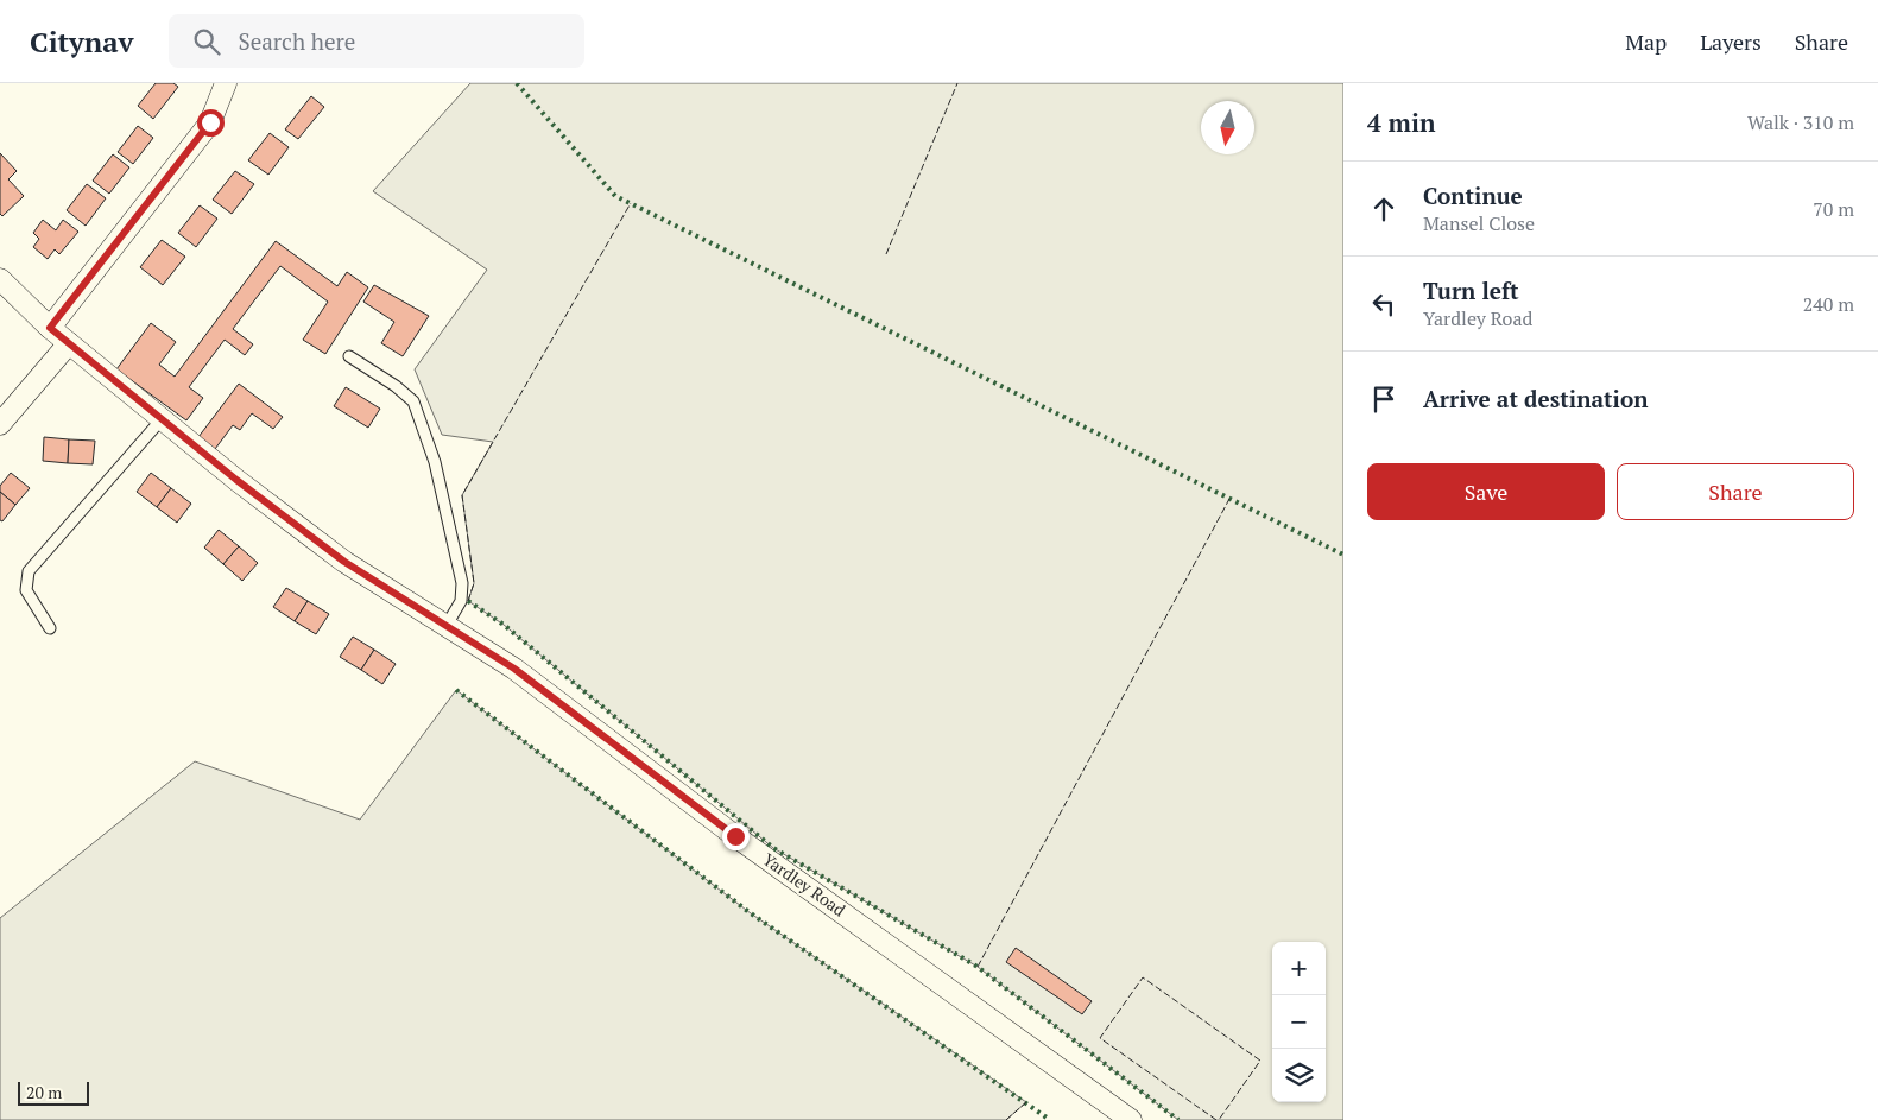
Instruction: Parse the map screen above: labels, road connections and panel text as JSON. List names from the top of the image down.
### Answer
{
  "streets": {
    "street": ["Yardley Road"]
  },
  "scale_bar": "20 m",
  "north": "bottom",
  "page": {
    "header": "Citynav",
    "search": "Search here",
    "nav": ["Map", "Layers", "Share"],
    "heading": ["4 min", "Walk · 310 m"],
    "list": [
      ["Continue", "Mansel Close", "70 m"],
      ["Turn left", "Yardley Road", "240 m"],
      "Arrive at destination"
    ],
    "buttons": ["Save", "Share"],
    "map_buttons": ["+", "−"],
    "scale": "20 m"
  }
}
